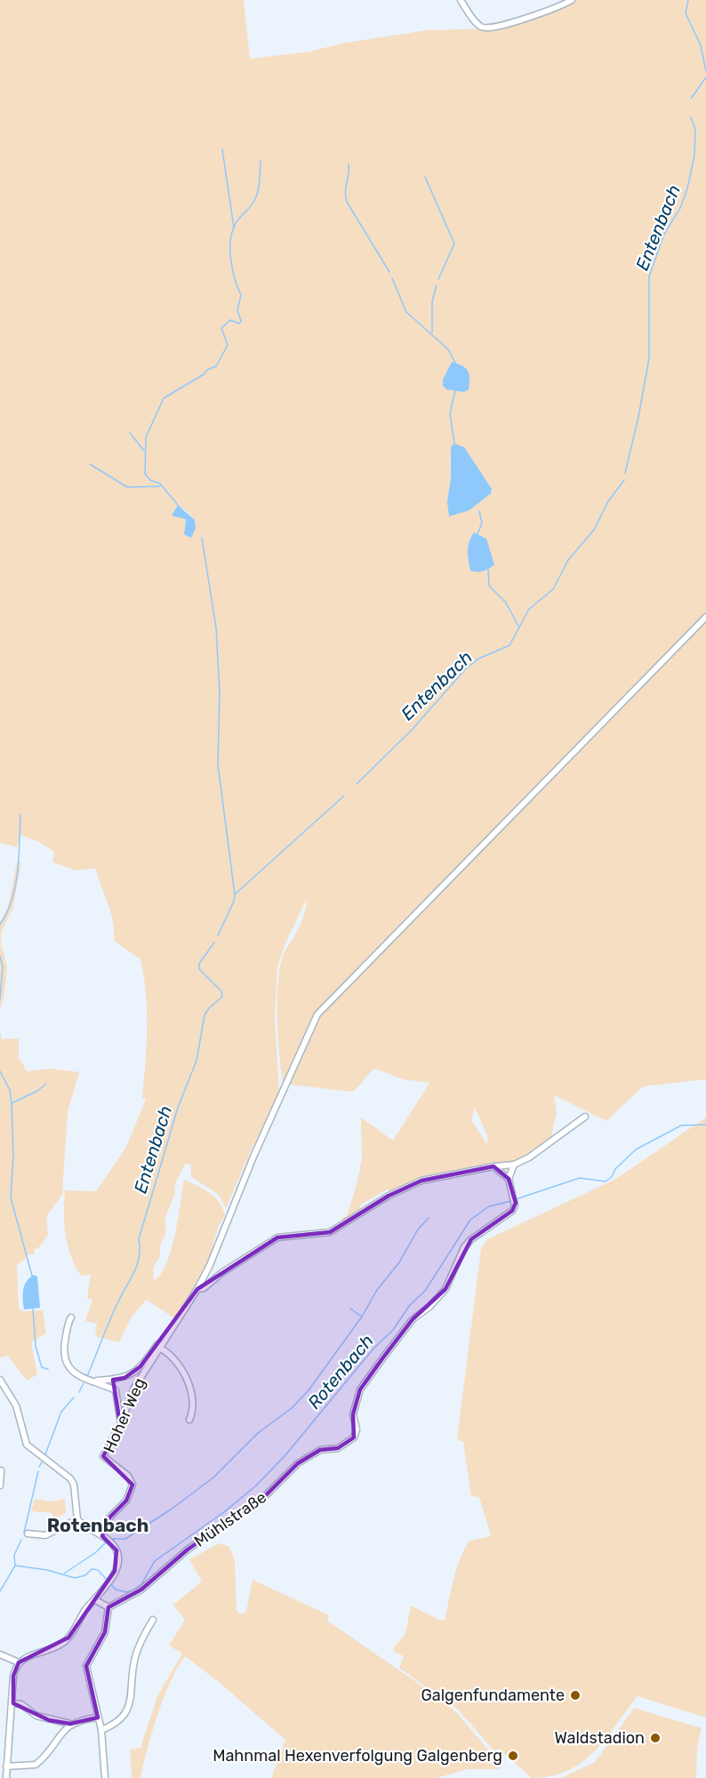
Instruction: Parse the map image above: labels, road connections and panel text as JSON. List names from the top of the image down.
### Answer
{
  "streets": {
    "street": ["Hoher Weg", "Mühlstraße"]
  },
  "districts": ["Rotenbach"],
  "water": ["Entenbach", "Rotenbach"],
  "places": ["Galgenfundamente", "Waldstadion", "Mahnmal Hexenverfolgung Galgenberg"]
}
